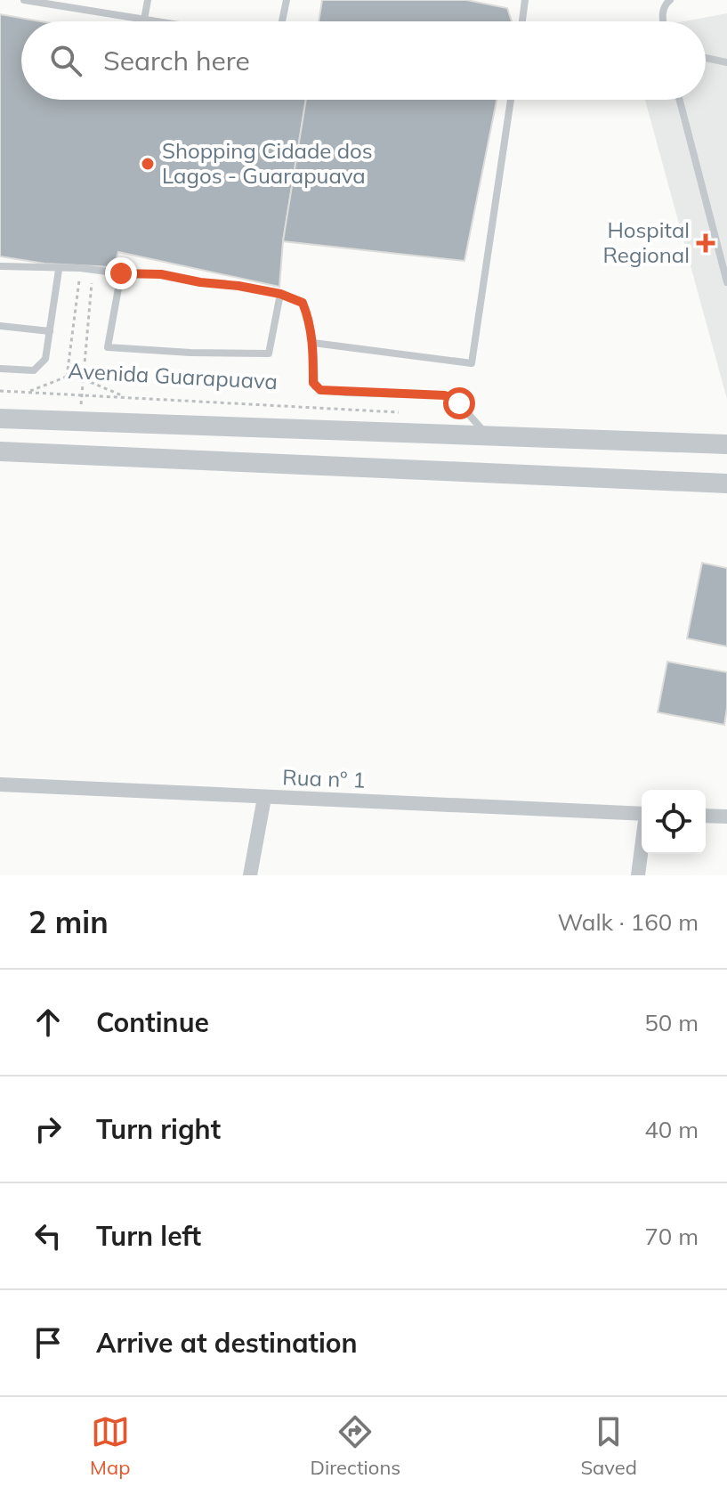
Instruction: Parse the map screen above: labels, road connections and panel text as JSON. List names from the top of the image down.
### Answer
{
  "streets": {
    "street": ["Rua nº 1"],
    "path": ["Avenida Guarapuava"]
  },
  "places": {
    "other": ["Shopping Cidade dos Lagos - Guarapuava"],
    "health": ["Hospital Regional"]
  },
  "page": {
    "search": "Search here",
    "heading": ["2 min", "Walk · 160 m"],
    "list": [
      ["Continue", "50 m"],
      ["Turn right", "40 m"],
      ["Turn left", "70 m"],
      "Arrive at destination"
    ],
    "nav": ["Map", "Directions", "Saved"]
  }
}
